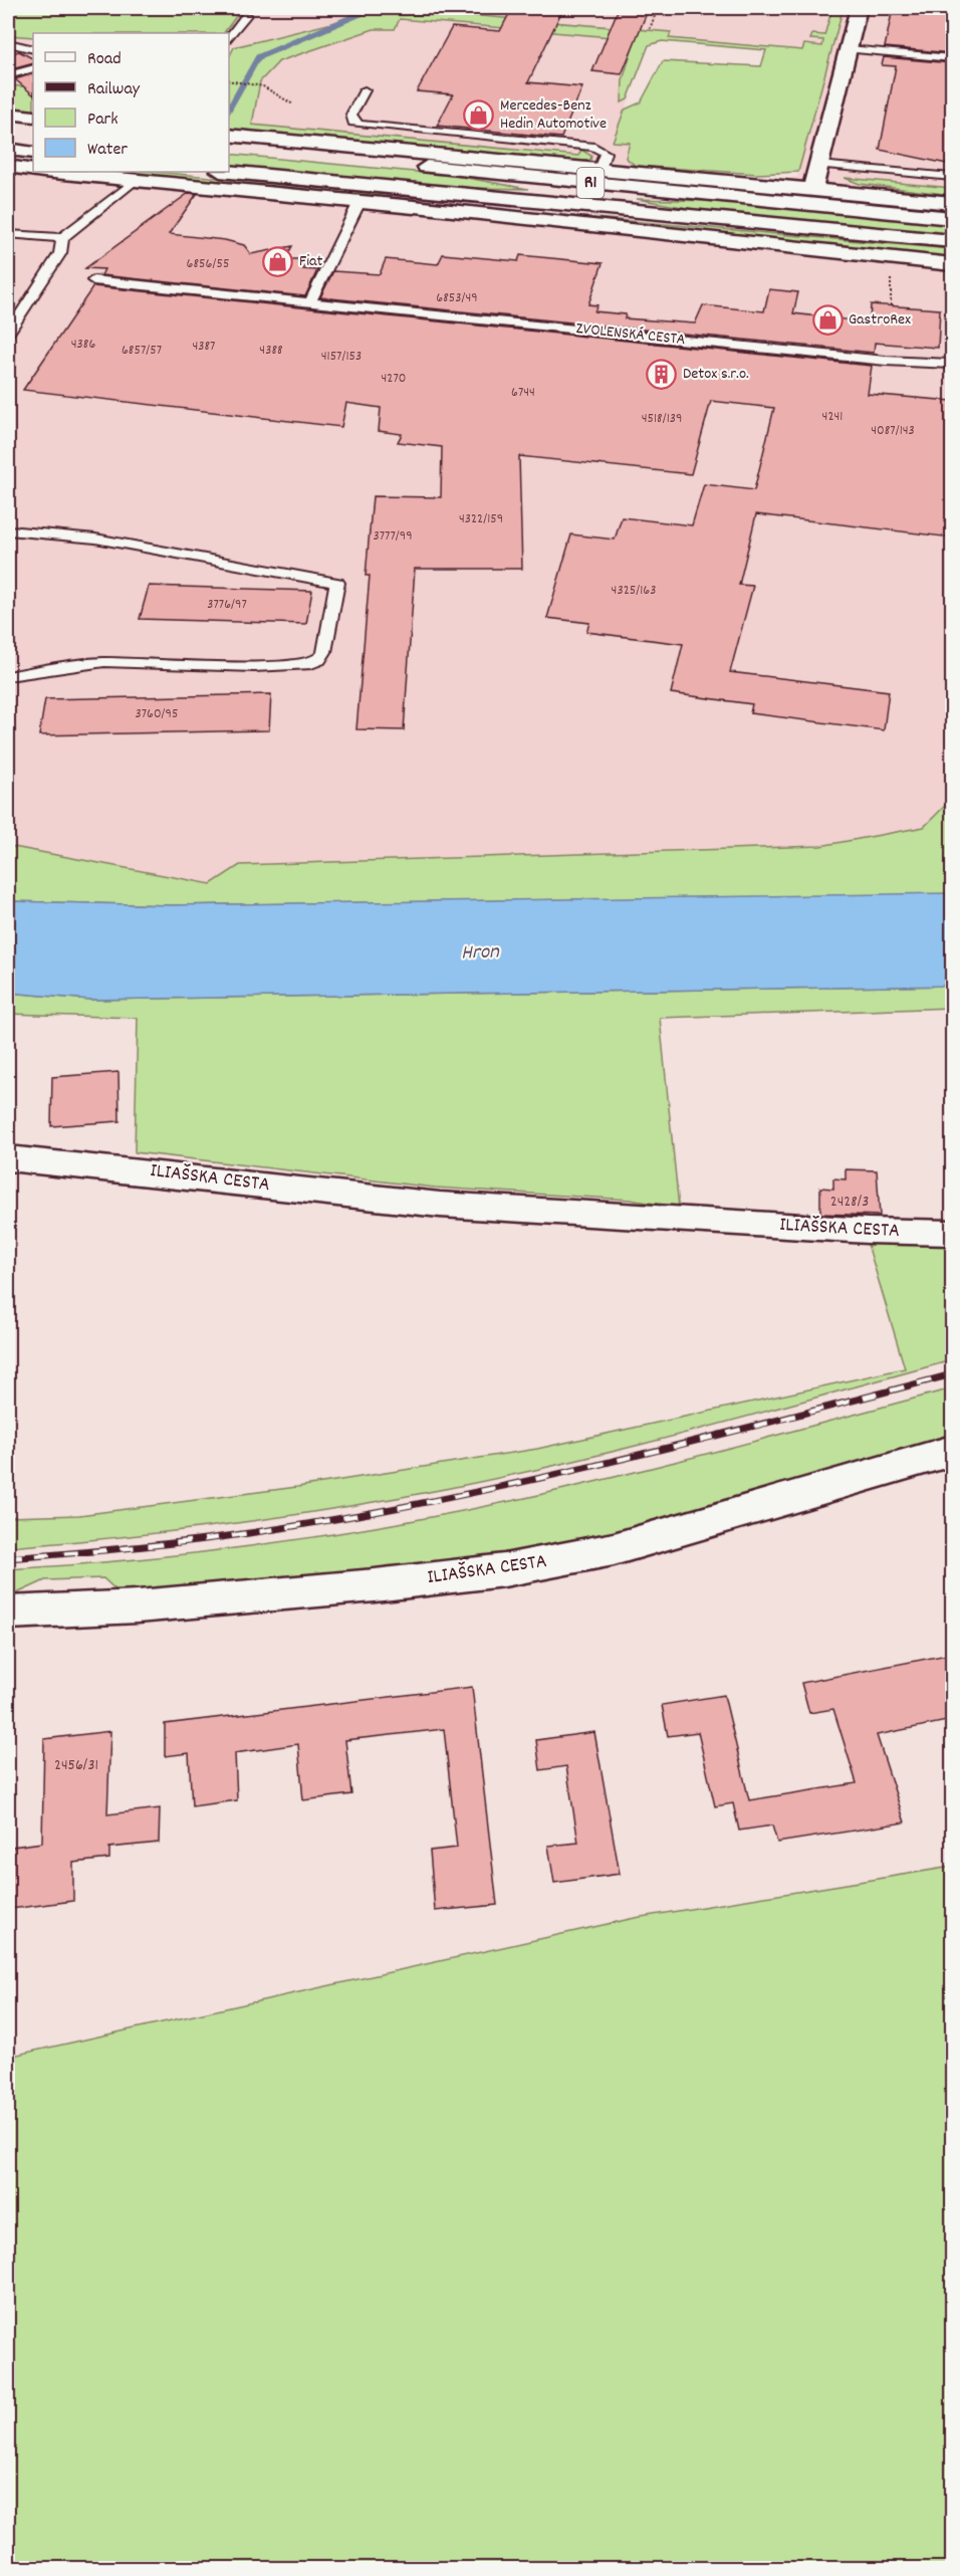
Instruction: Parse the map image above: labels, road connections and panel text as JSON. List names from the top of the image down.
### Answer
{
  "streets": {
    "main road": ["R1", "ILIAŠSKA CESTA"],
    "lane": ["ZVOLENSKÁ CESTA"]
  },
  "water": ["Hron"],
  "places": {
    "shop": ["Mercedes-Benz Hedin Automotive", "Fiat", "GastroRex"],
    "building": ["Detox s.r.o."]
  },
  "house_numbers": [
    "6856/55",
    "6853/49",
    "4386",
    "4387",
    "6857/57",
    "4388",
    "4157/153",
    "4270",
    "6744",
    "4241",
    "4518/139",
    "4087/143",
    "4322/159",
    "3777/99",
    "4325/163",
    "3776/97",
    "3760/95",
    "2428/3",
    "2456/31"
  ],
  "legend": [
    "Road",
    "Railway",
    "Park",
    "Water"
  ]
}
